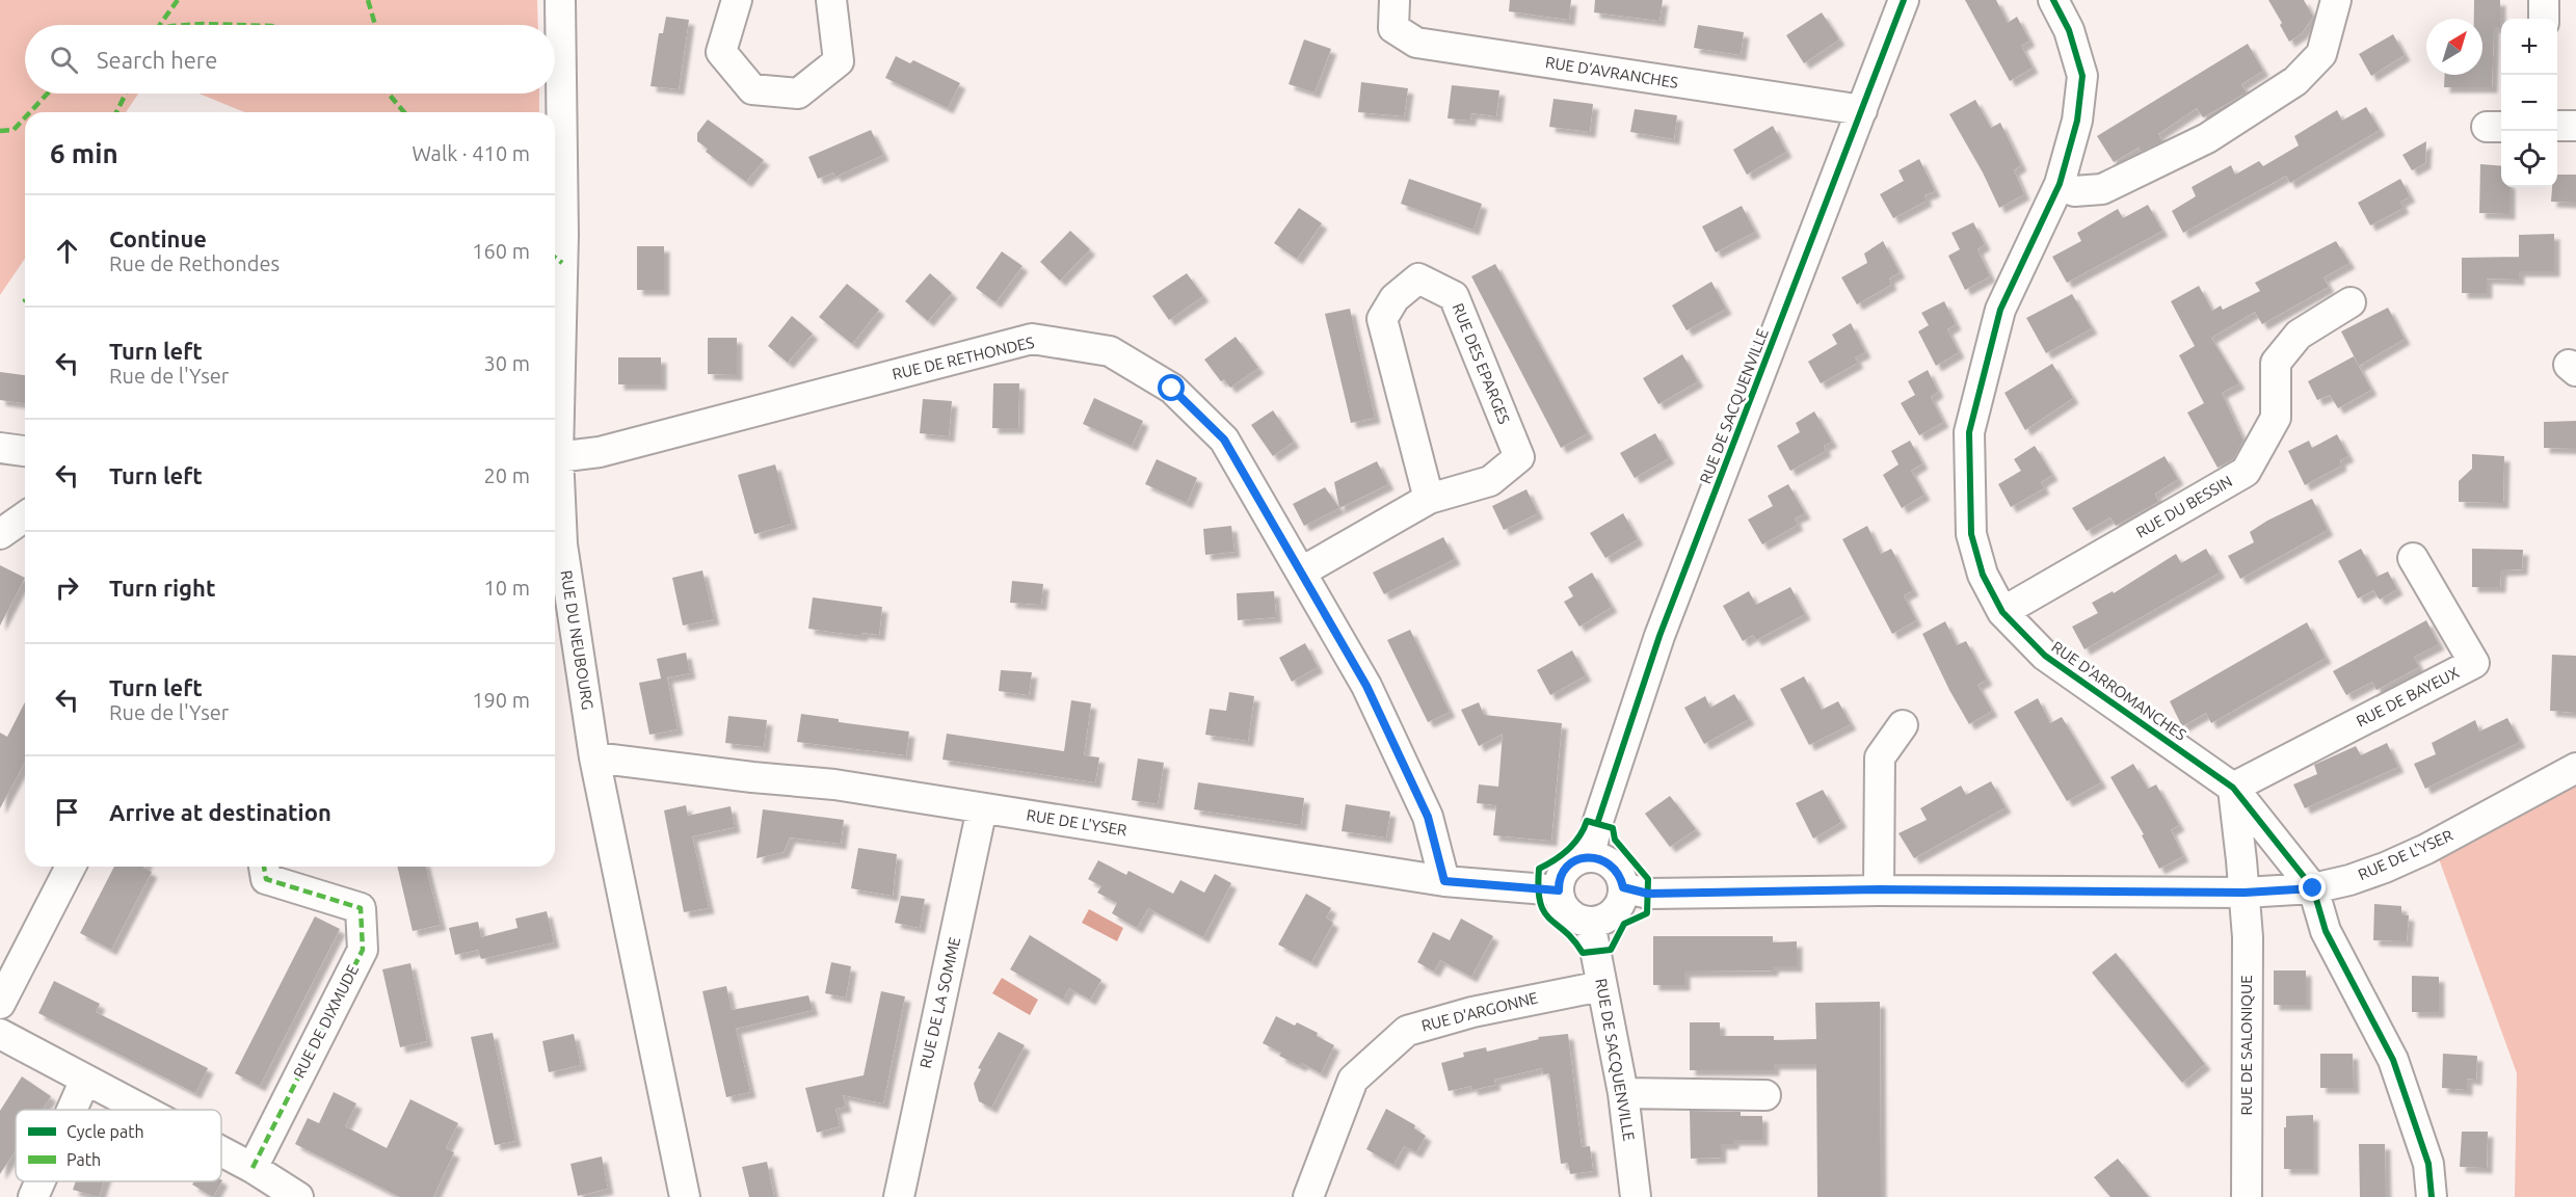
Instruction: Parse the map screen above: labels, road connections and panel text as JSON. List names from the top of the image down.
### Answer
{
  "streets": {
    "street": [
      "RUE D'AVRANCHES",
      "RUE DE RETHONDES",
      "RUE DES EPARGES",
      "RUE DE SACQUENVILLE",
      "RUE DU BESSIN",
      "RUE DU NEUBOURG",
      "RUE D'ARROMANCHES",
      "RUE DE BAYEUX",
      "RUE DE L'YSER",
      "RUE DE LA SOMME",
      "RUE D'ARGONNE",
      "RUE DE DIXMUDE",
      "RUE DE SALONIQUE"
    ]
  },
  "crossings": [
    ["RUE D'AVRANCHES", "RUE DE SACQUENVILLE"],
    ["RUE DE RETHONDES", "RUE DES EPARGES"],
    ["RUE DE RETHONDES", "RUE DE L'YSER"],
    ["RUE DE SACQUENVILLE", "RUE DE L'YSER"],
    ["RUE DE SACQUENVILLE", "RUE D'ARGONNE"],
    ["RUE DU BESSIN", "RUE D'ARROMANCHES"],
    ["RUE DU NEUBOURG", "RUE DE L'YSER"],
    ["RUE D'ARROMANCHES", "RUE DE BAYEUX"],
    ["RUE D'ARROMANCHES", "RUE DE L'YSER"],
    ["RUE D'ARROMANCHES", "RUE DE SALONIQUE"],
    ["RUE DE BAYEUX", "RUE DE SALONIQUE"],
    ["RUE DE L'YSER", "RUE DE LA SOMME"],
    ["RUE DE L'YSER", "RUE DE SALONIQUE"]
  ],
  "legend": ["Cycle path", "Path"],
  "north": "top right",
  "page": {
    "map_buttons": ["+", "−"],
    "search": "Search here",
    "heading": ["6 min", "Walk · 410 m"],
    "list": [
      ["Continue", "Rue de Rethondes", "160 m"],
      ["Turn left", "Rue de l'Yser", "30 m"],
      ["Turn left", "20 m"],
      ["Turn right", "10 m"],
      ["Turn left", "Rue de l'Yser", "190 m"],
      "Arrive at destination"
    ]
  }
}
